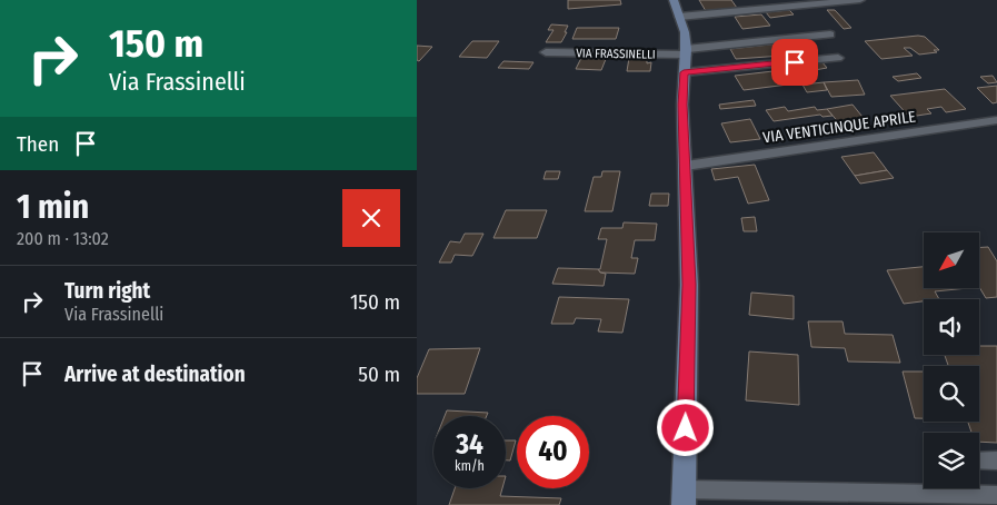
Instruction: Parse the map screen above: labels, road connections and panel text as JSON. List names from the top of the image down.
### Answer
{
  "streets": {
    "street": ["VIA FRASSINELLI", "VIA VENTICINQUE APRILE"]
  },
  "north": "bottom left",
  "page": {
    "turn": ["150 m", "Via Frassinelli"],
    "then": "Then",
    "heading": ["1 min", "200 m · 13:02"],
    "list": [
      {
        "name": "Turn right",
        "note": "Via Frassinelli",
        "value": "150 m"
      },
      {
        "name": "Arrive at destination",
        "value": "50 m"
      }
    ],
    "speed": "34 km/h",
    "limit": "40"
  }
}
